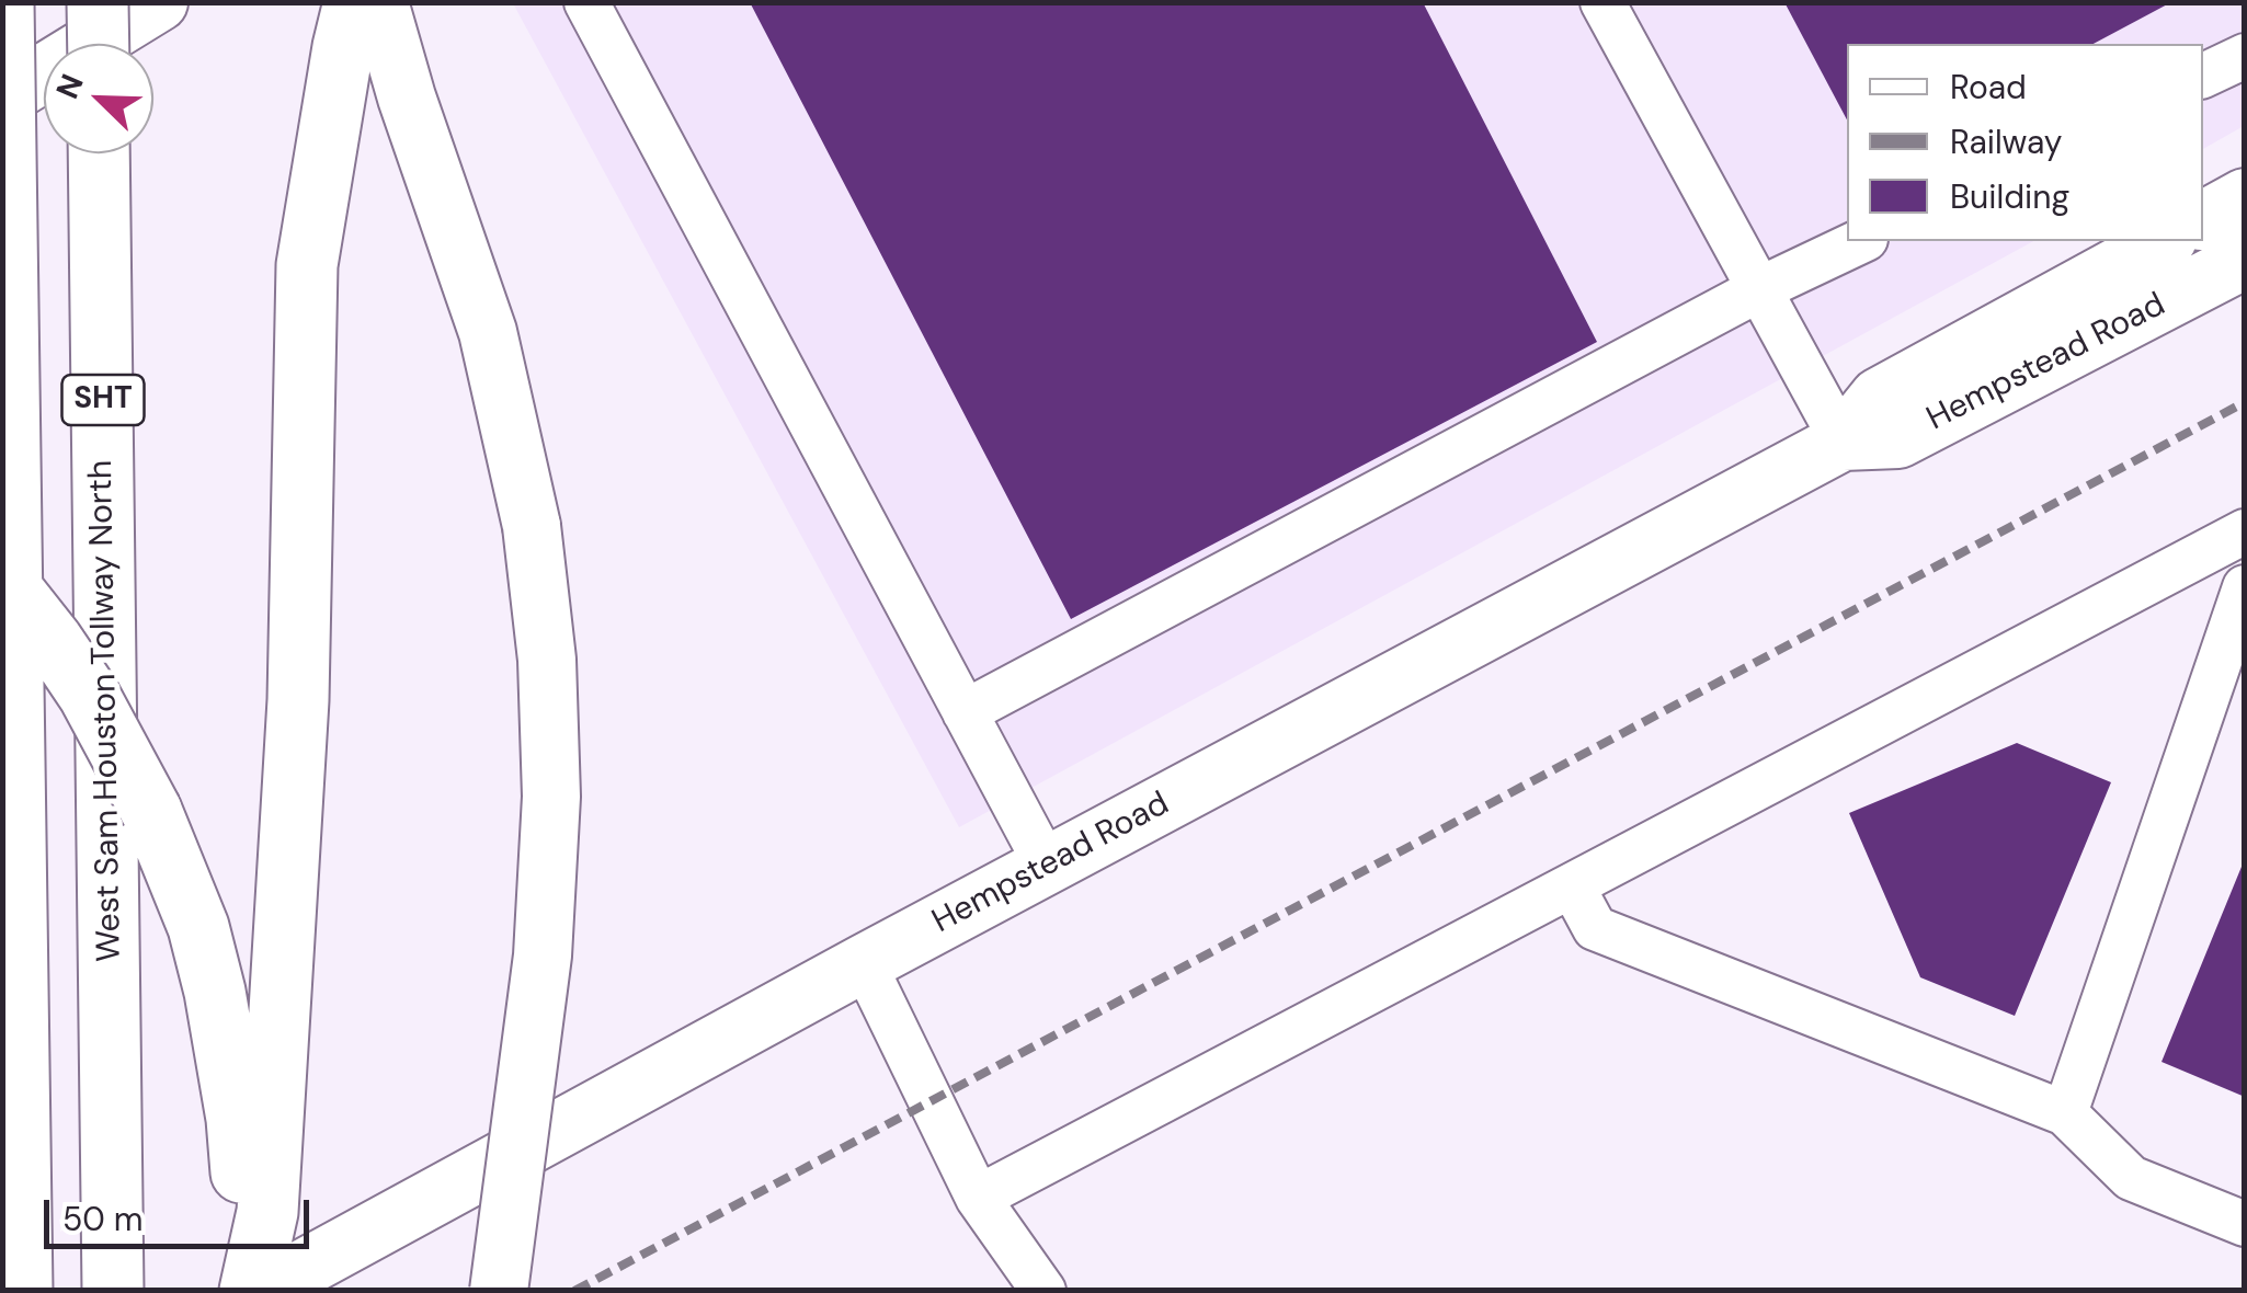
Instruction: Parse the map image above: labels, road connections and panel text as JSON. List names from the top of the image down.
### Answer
{
  "streets": {
    "highway": ["SHT", "West Sam Houston Tollway North"],
    "main road": ["Hempstead Road"]
  },
  "legend": ["Road", "Railway", "Building"],
  "scale_bar": "50 m",
  "north": "top left"
}
